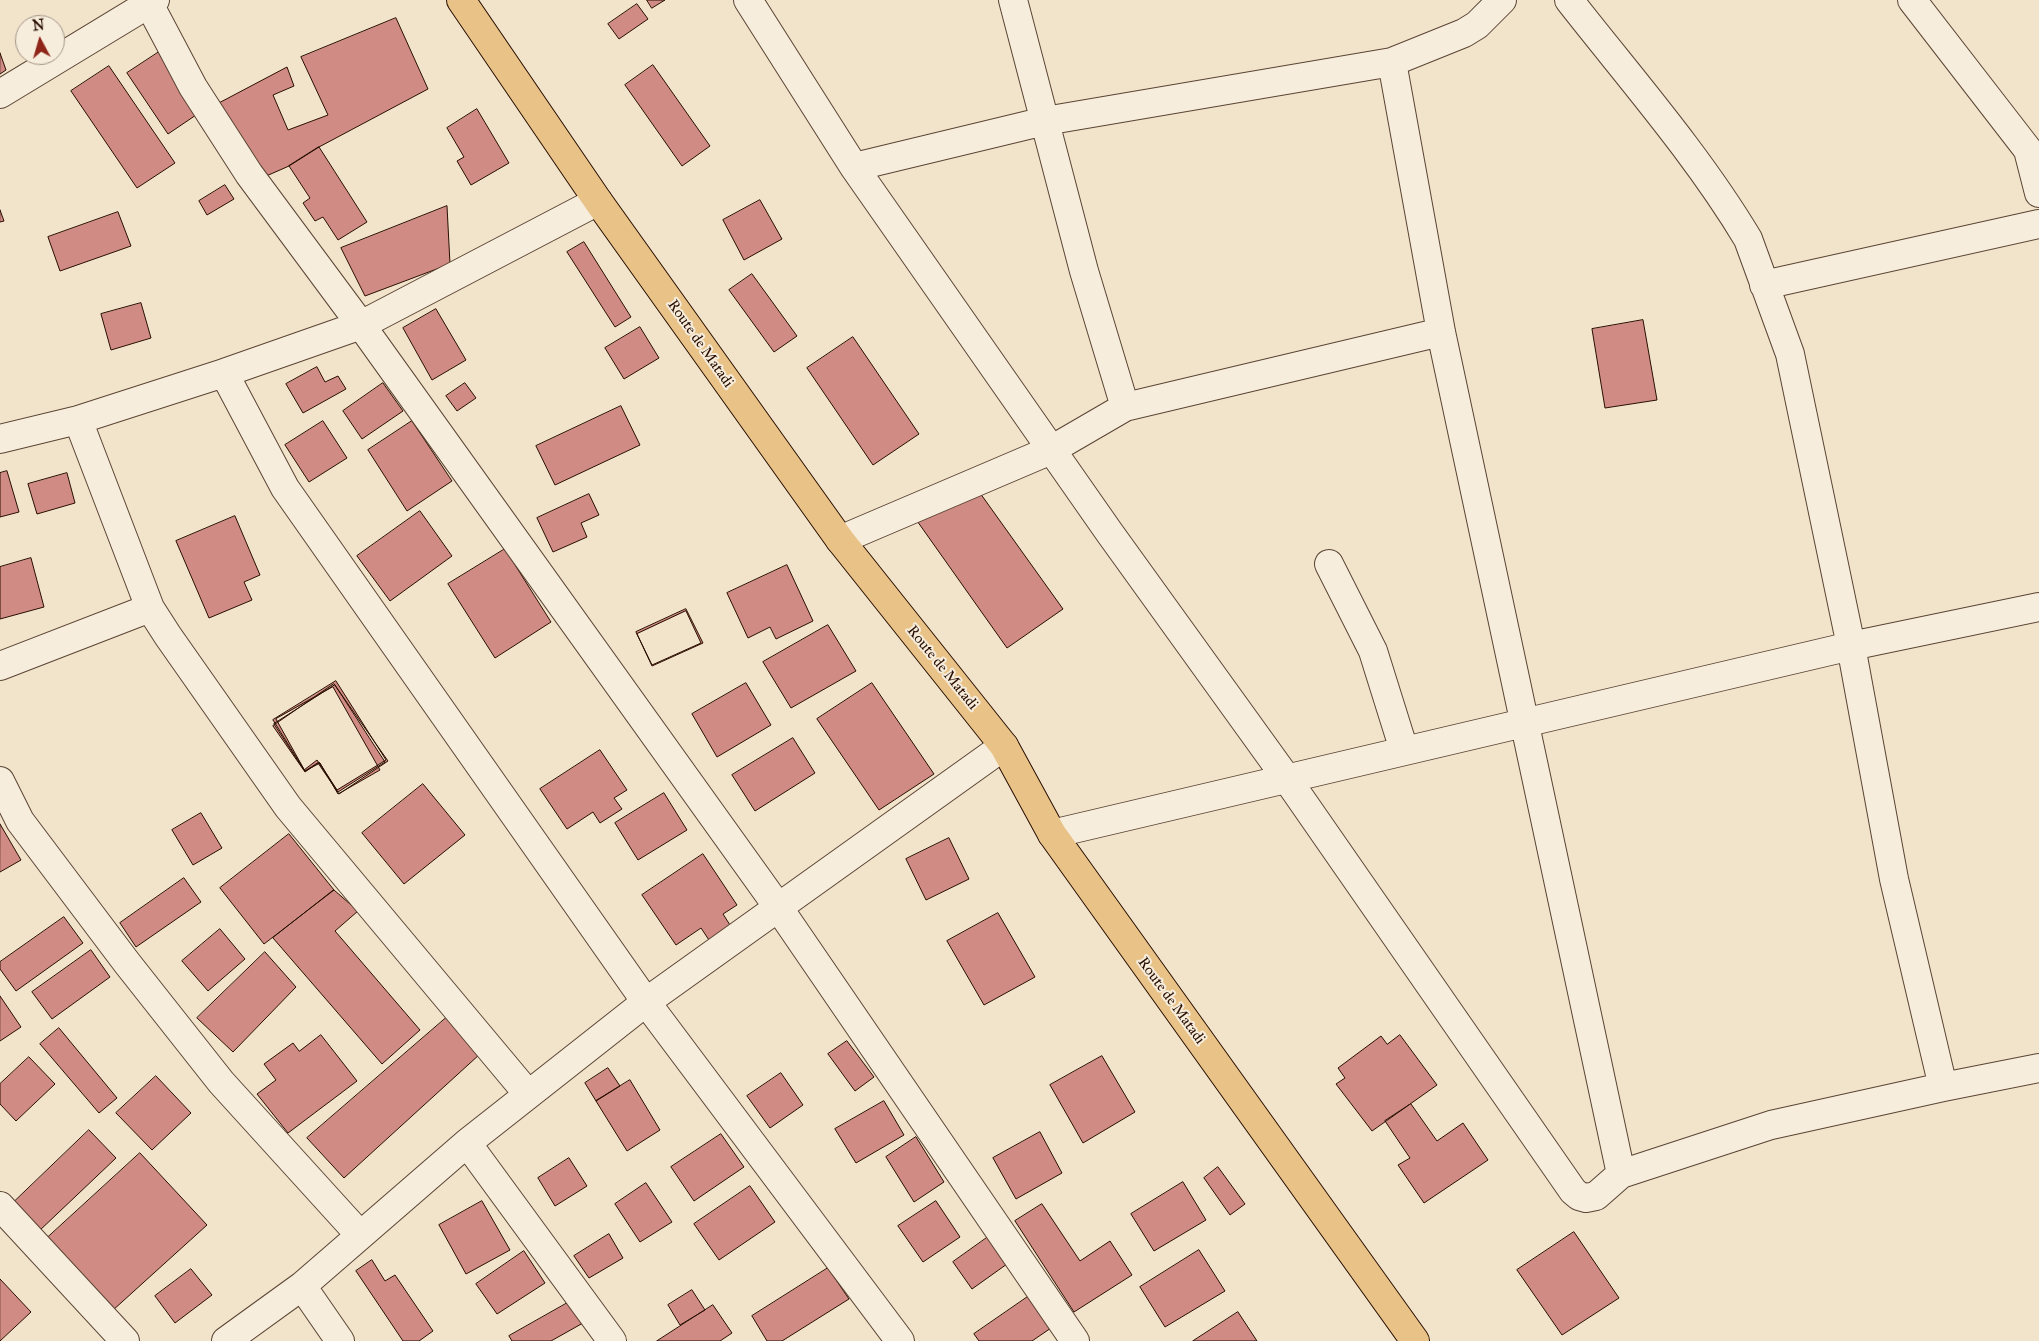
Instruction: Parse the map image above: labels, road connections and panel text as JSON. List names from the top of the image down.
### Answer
{
  "streets": {
    "main road": ["Route de Matadi"]
  },
  "north": "top"
}
